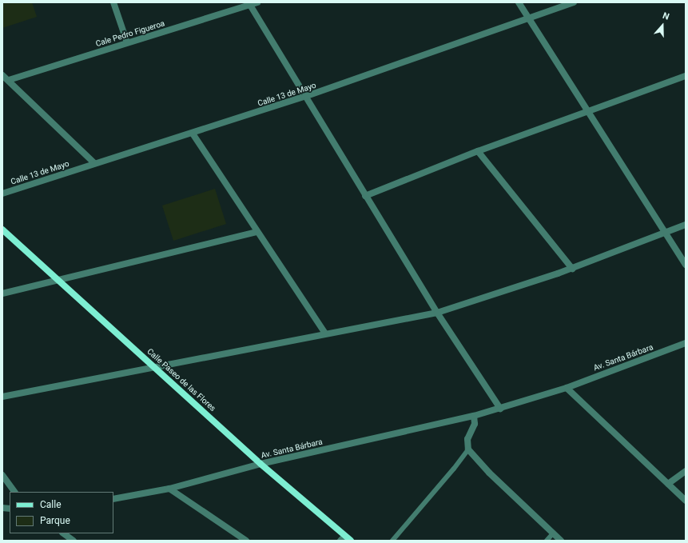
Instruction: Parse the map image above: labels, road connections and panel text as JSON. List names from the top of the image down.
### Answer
{
  "streets": {
    "street": [
      "Cale Pedro Figueroa",
      "Calle 13 de Mayo",
      "Av. Santa Bárbara",
      "Calle Paseo de las Flores"
    ]
  },
  "crossings": [
    ["Av. Santa Bárbara", "Calle Paseo de las Flores"]
  ],
  "legend": ["Calle", "Parque"],
  "north": "top"
}
